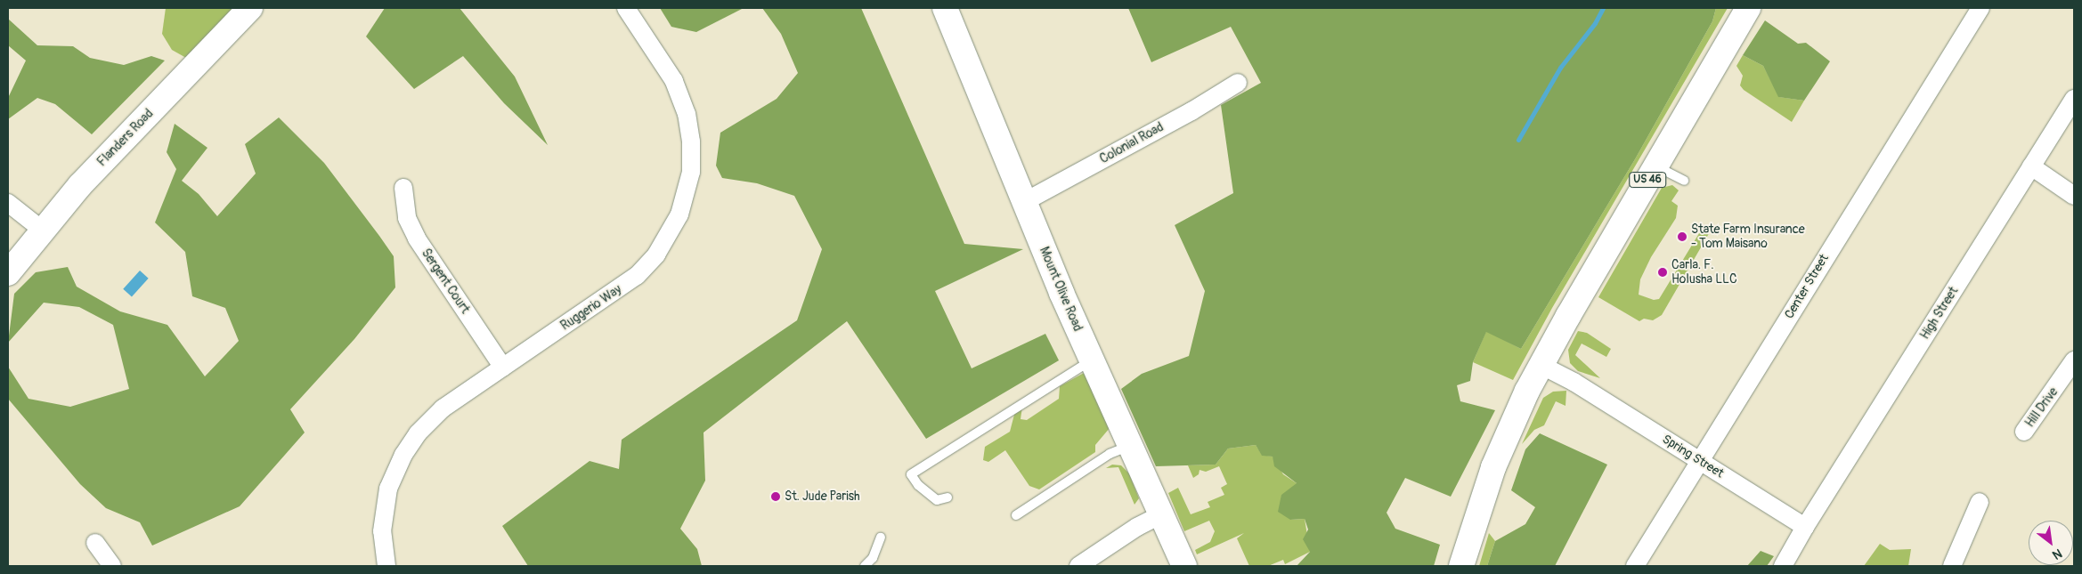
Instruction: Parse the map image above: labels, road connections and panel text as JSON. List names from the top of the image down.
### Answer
{
  "streets": {
    "main road": ["Flanders Road", "US 46", "Mount Olive Road"],
    "street": [
      "Colonial Road",
      "Sergent Court",
      "Center Street",
      "Ruggerio Way",
      "High Street",
      "Hill Drive",
      "Spring Street"
    ]
  },
  "crossings": [
    ["Colonial Road", "Mount Olive Road"],
    ["US 46", "Spring Street"],
    ["Sergent Court", "Ruggerio Way"],
    ["Center Street", "Spring Street"],
    ["High Street", "Spring Street"]
  ],
  "places": ["State Farm Insurance - Tom Maisano", "Carla. F. Holusha LLC", "St. Jude Parish"],
  "north": "bottom right"
}
